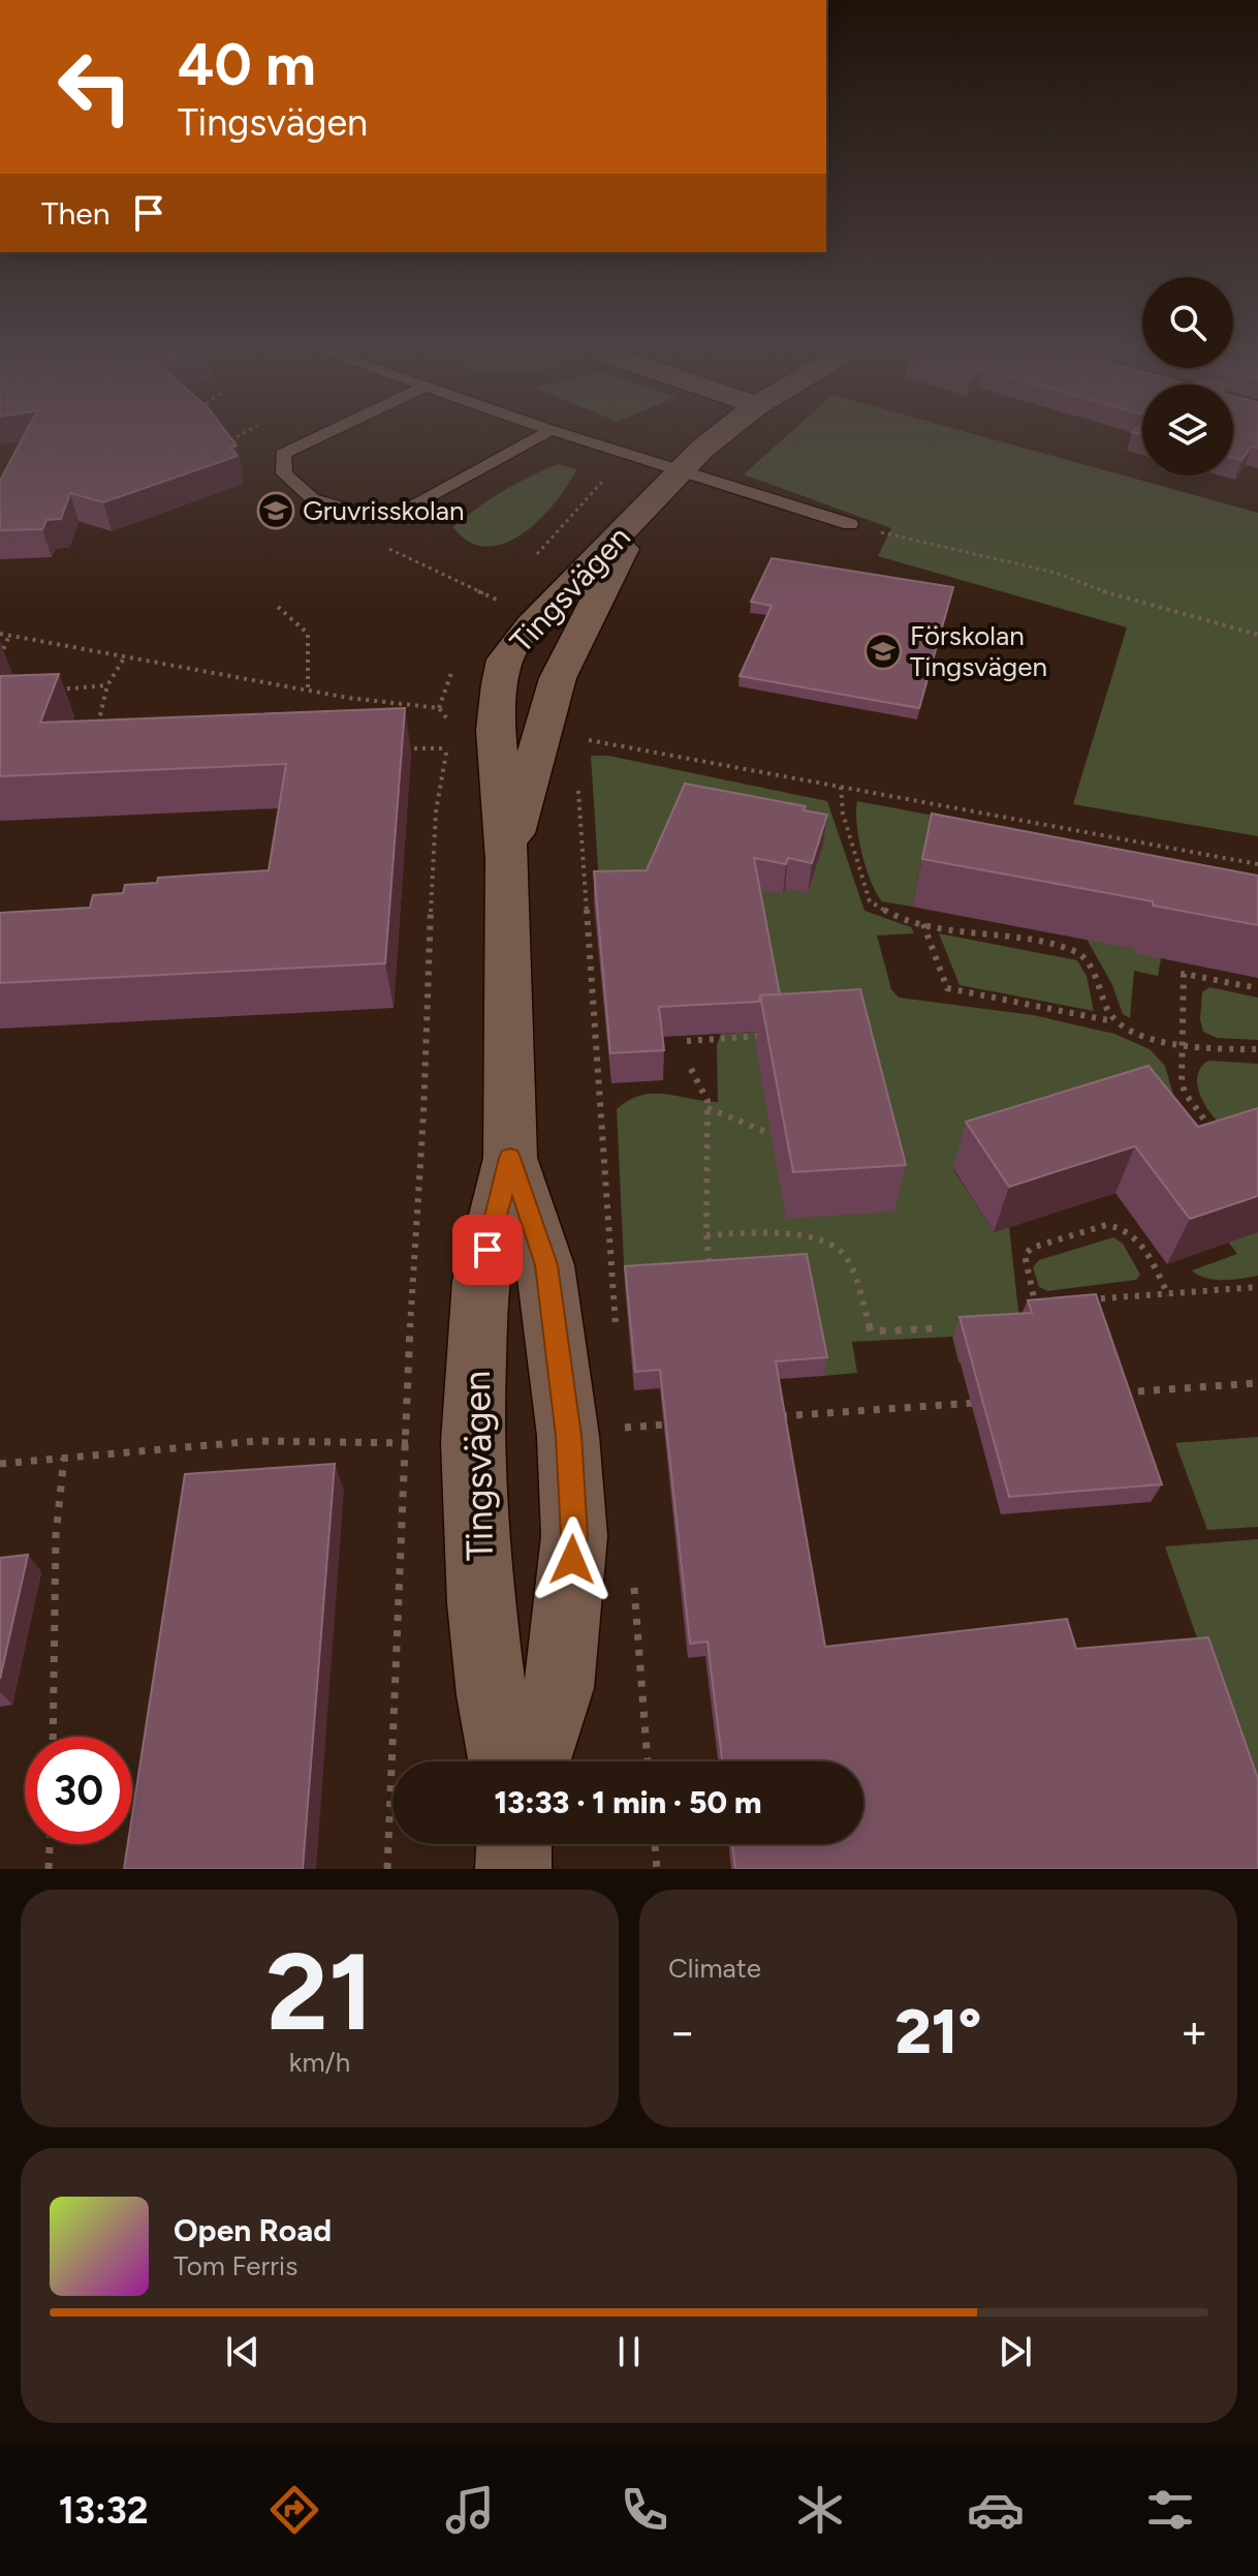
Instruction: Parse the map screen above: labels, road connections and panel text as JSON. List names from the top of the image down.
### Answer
{
  "streets": {
    "street": ["Tingsvägen"]
  },
  "places": {
    "school or university": ["Gruvrisskolan", "Förskolan Tingsvägen"]
  },
  "page": {
    "turn": ["40 m", "Tingsvägen"],
    "then": "Then",
    "limit": "30",
    "trip": "13:33 · 1 min · 50 m",
    "tile": [
      ["21", "km/h"],
      "Climate"
    ],
    "heat": ["−", "21°", "+"],
    "song": ["Open Road", "Tom Ferris"],
    "tabs": "13:32"
  }
}
